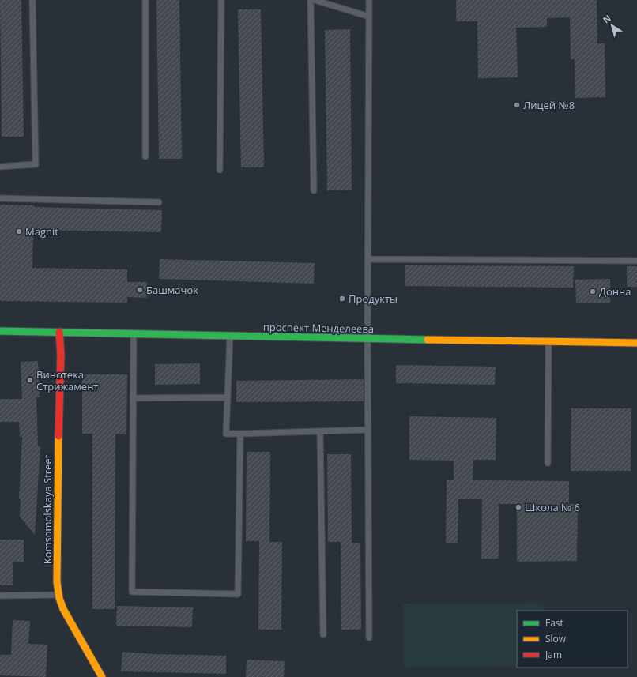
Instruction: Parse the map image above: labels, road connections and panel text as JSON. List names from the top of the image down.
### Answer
{
  "streets": {
    "street": ["проспект Менделеева", "Komsomolskaya Street"]
  },
  "crossings": [
    ["проспект Менделеева", "Komsomolskaya Street"]
  ],
  "places": [
    "Лицей №8",
    "Magnit",
    "Башмачок",
    "Донна",
    "Продукты",
    "Винотека Стрижамент",
    "Школа № 6"
  ],
  "legend": ["Fast", "Slow", "Jam"],
  "north": "top left"
}
